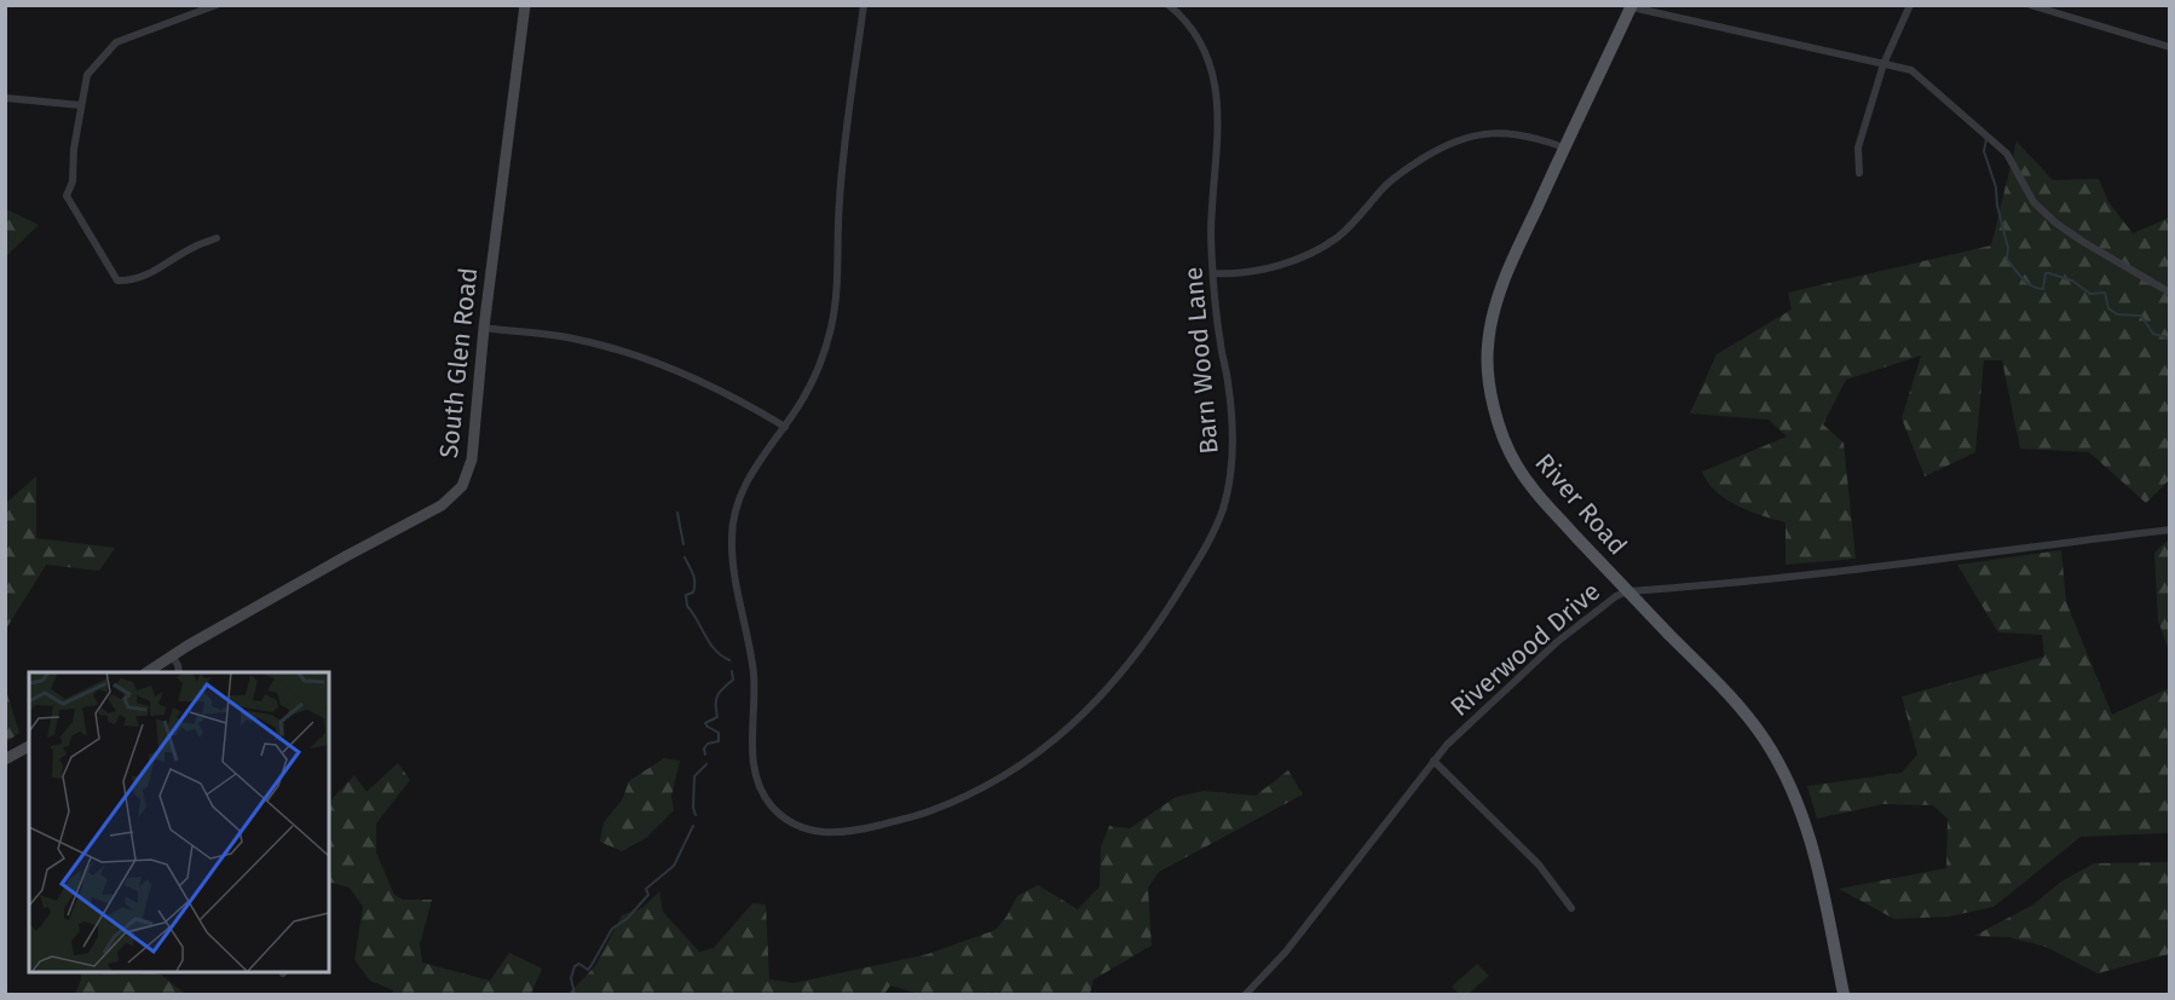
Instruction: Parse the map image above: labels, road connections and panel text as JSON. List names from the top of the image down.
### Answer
{
  "streets": {
    "main road": ["South Glen Road", "River Road"],
    "street": ["Barn Wood Lane", "Riverwood Drive"]
  },
  "crossings": [
    ["River Road", "Riverwood Drive"]
  ]
}
